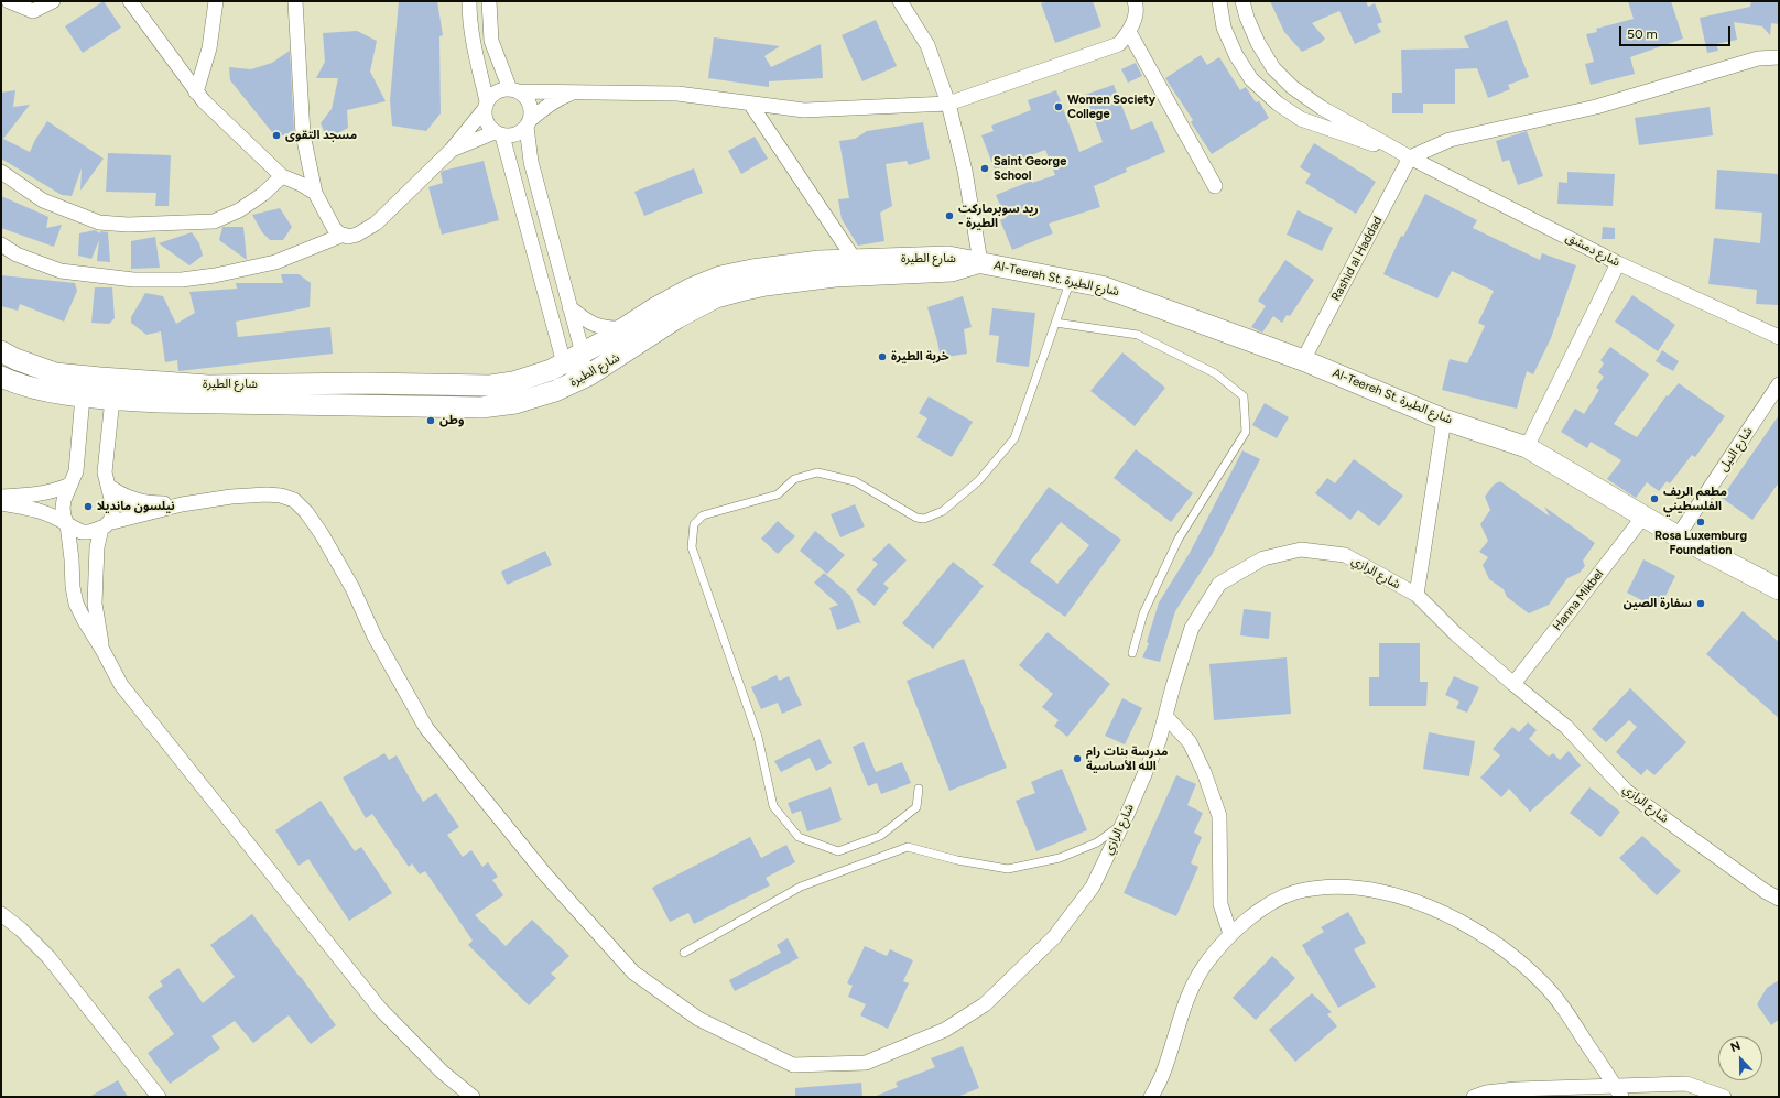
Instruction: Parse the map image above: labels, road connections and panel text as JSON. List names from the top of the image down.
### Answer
{
  "streets": {
    "main road": ["شارع الطيرة", "Al-Teereh St. شارع الطيرة"],
    "street": [
      "شارع دمشق",
      "Rashid al Haddad",
      "شارع النيل",
      "شارع الرازي",
      "Hanna Mikbel"
    ]
  },
  "crossings": [
    ["شارع دمشق", "Rashid al Haddad"],
    ["شارع الطيرة", "Al-Teereh St. شارع الطيرة"],
    ["Rashid al Haddad", "Al-Teereh St. شارع الطيرة"],
    ["Al-Teereh St. شارع الطيرة", "شارع النيل"],
    ["Al-Teereh St. شارع الطيرة", "Hanna Mikbel"],
    ["شارع الرازي", "Hanna Mikbel"]
  ],
  "places": [
    "Women Society College",
    "مسجد التقوى",
    "Saint George School",
    "ريد سوبرماركت - الطيرة",
    "خربة الطيرة",
    "وطن",
    "مطعم الريف الفلسطيني",
    "نيلسون مانديلا",
    "Rosa Luxemburg Foundation",
    "سفارة الصين",
    "مدرسة بنات رام الله الأساسية"
  ],
  "scale_bar": "50 m",
  "north": "top"
}
